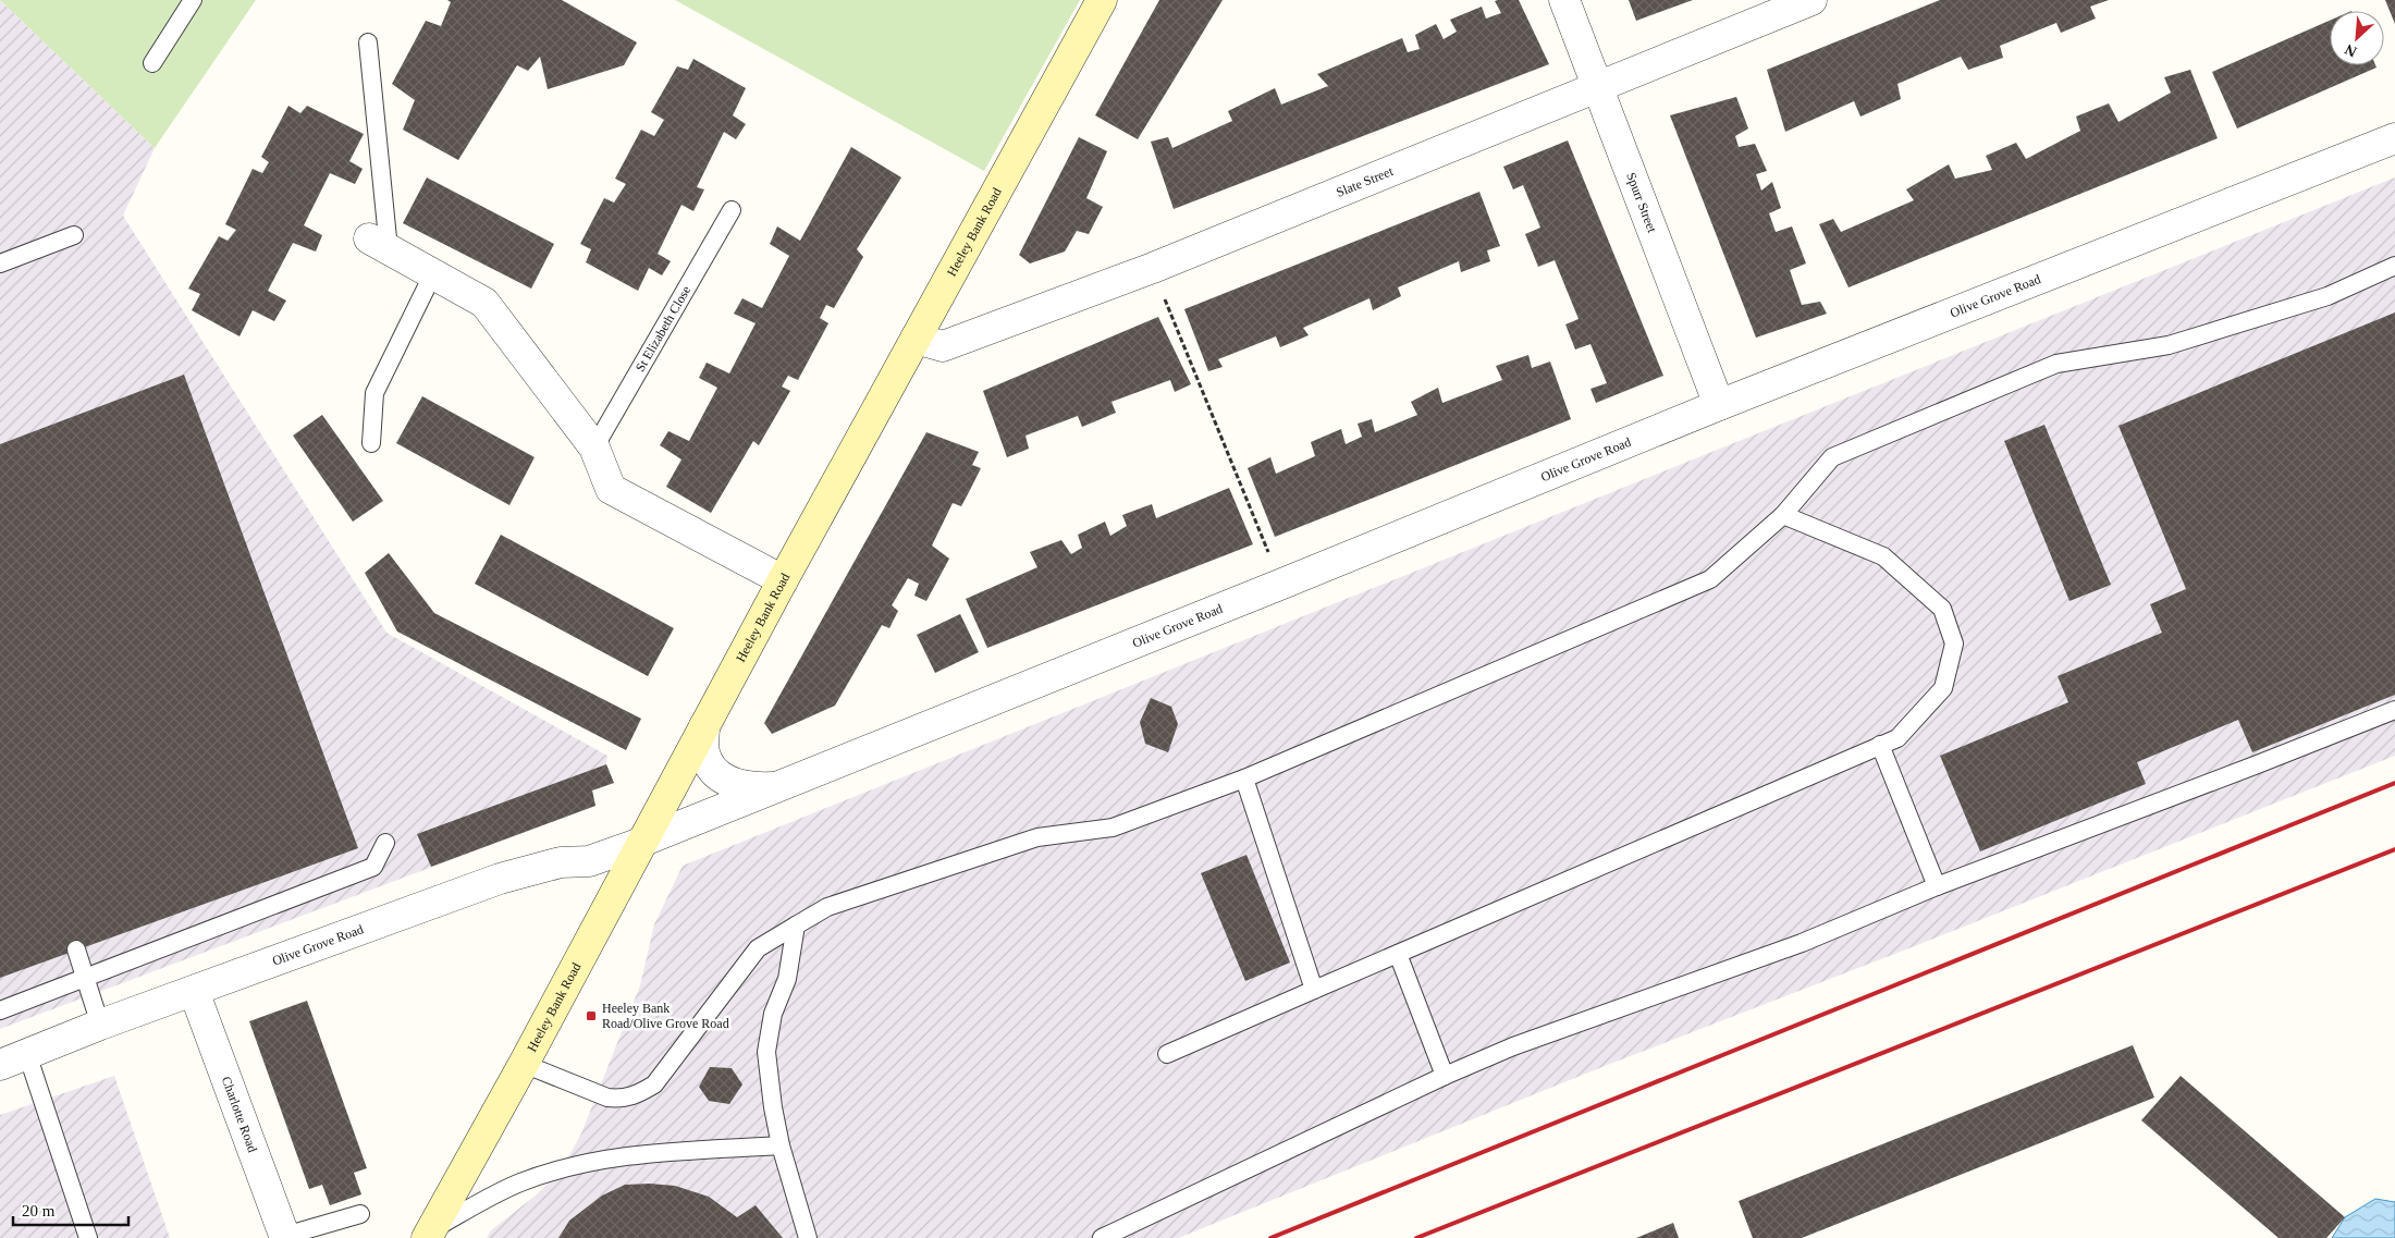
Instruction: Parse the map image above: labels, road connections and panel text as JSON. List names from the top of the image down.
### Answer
{
  "streets": {
    "street": [
      "Slate Street",
      "Spurr Street",
      "Heeley Bank Road",
      "Olive Grove Road",
      "Charlotte Road"
    ],
    "lane": ["St Elizabeth Close"]
  },
  "crossings": [
    ["Slate Street", "Spurr Street"],
    ["Slate Street", "Heeley Bank Road"],
    ["Spurr Street", "Olive Grove Road"],
    ["Heeley Bank Road", "Olive Grove Road"],
    ["Olive Grove Road", "Charlotte Road"]
  ],
  "places": {
    "transit": ["Heeley Bank Road/Olive Grove Road"]
  },
  "scale_bar": "20 m",
  "north": "bottom left"
}
